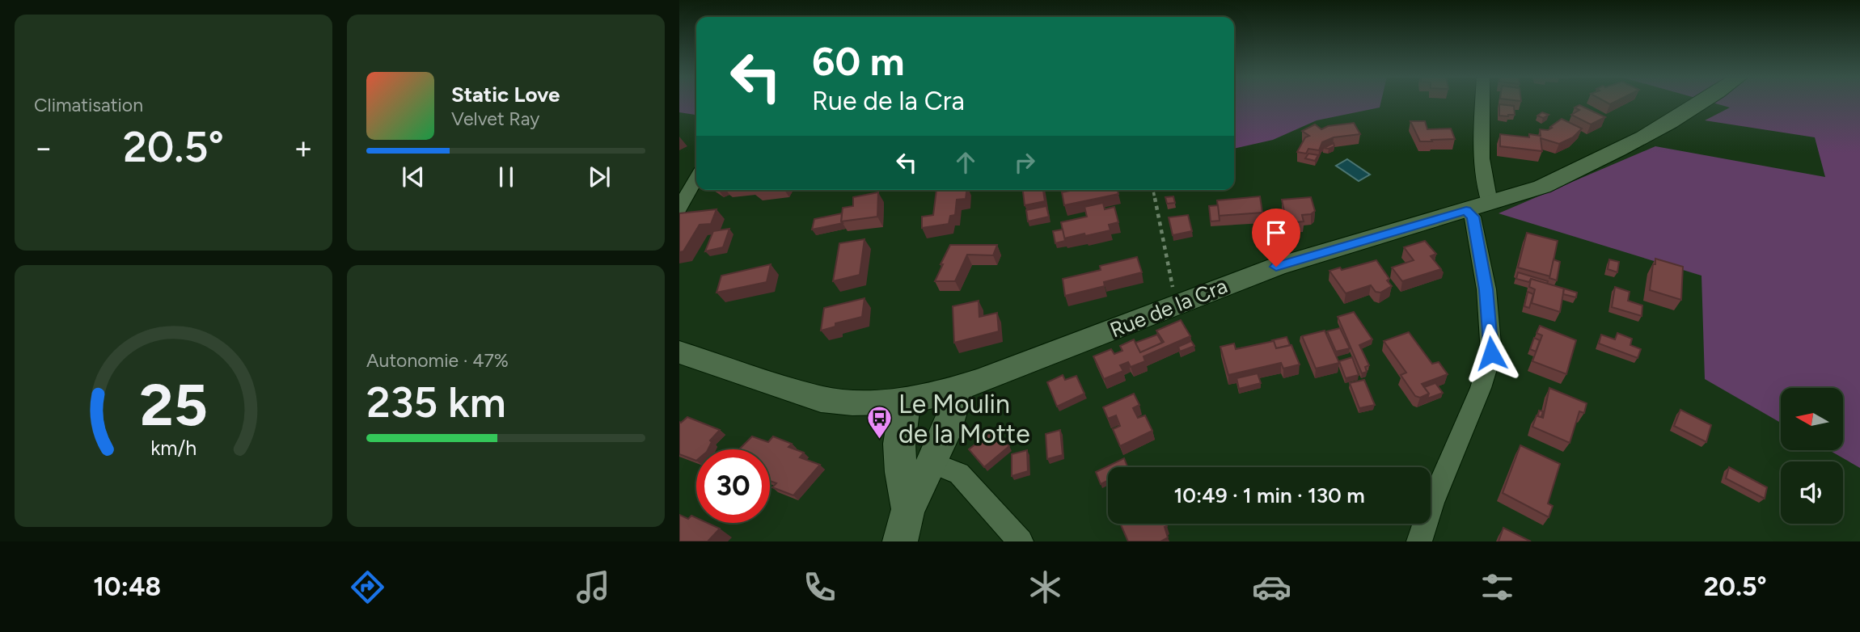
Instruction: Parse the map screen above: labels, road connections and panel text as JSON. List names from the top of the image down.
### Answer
{
  "streets": {
    "street": ["Rue de la Cra"]
  },
  "places": {
    "bus stop": ["Le Moulin de la Motte"]
  },
  "north": "left",
  "page": {
    "tile": [
      "Climatisation",
      ["Autonomie · 47%", "235 km"]
    ],
    "turn": ["60 m", "Rue de la Cra"],
    "song": ["Static Love", "Velvet Ray"],
    "heat": ["−", "20.5°", "+"],
    "limit": "30",
    "trip": "10:49 · 1 min · 130 m",
    "tabs": ["10:48", "20.5°"],
    "gauge": ["25", "km/h"]
  }
}
